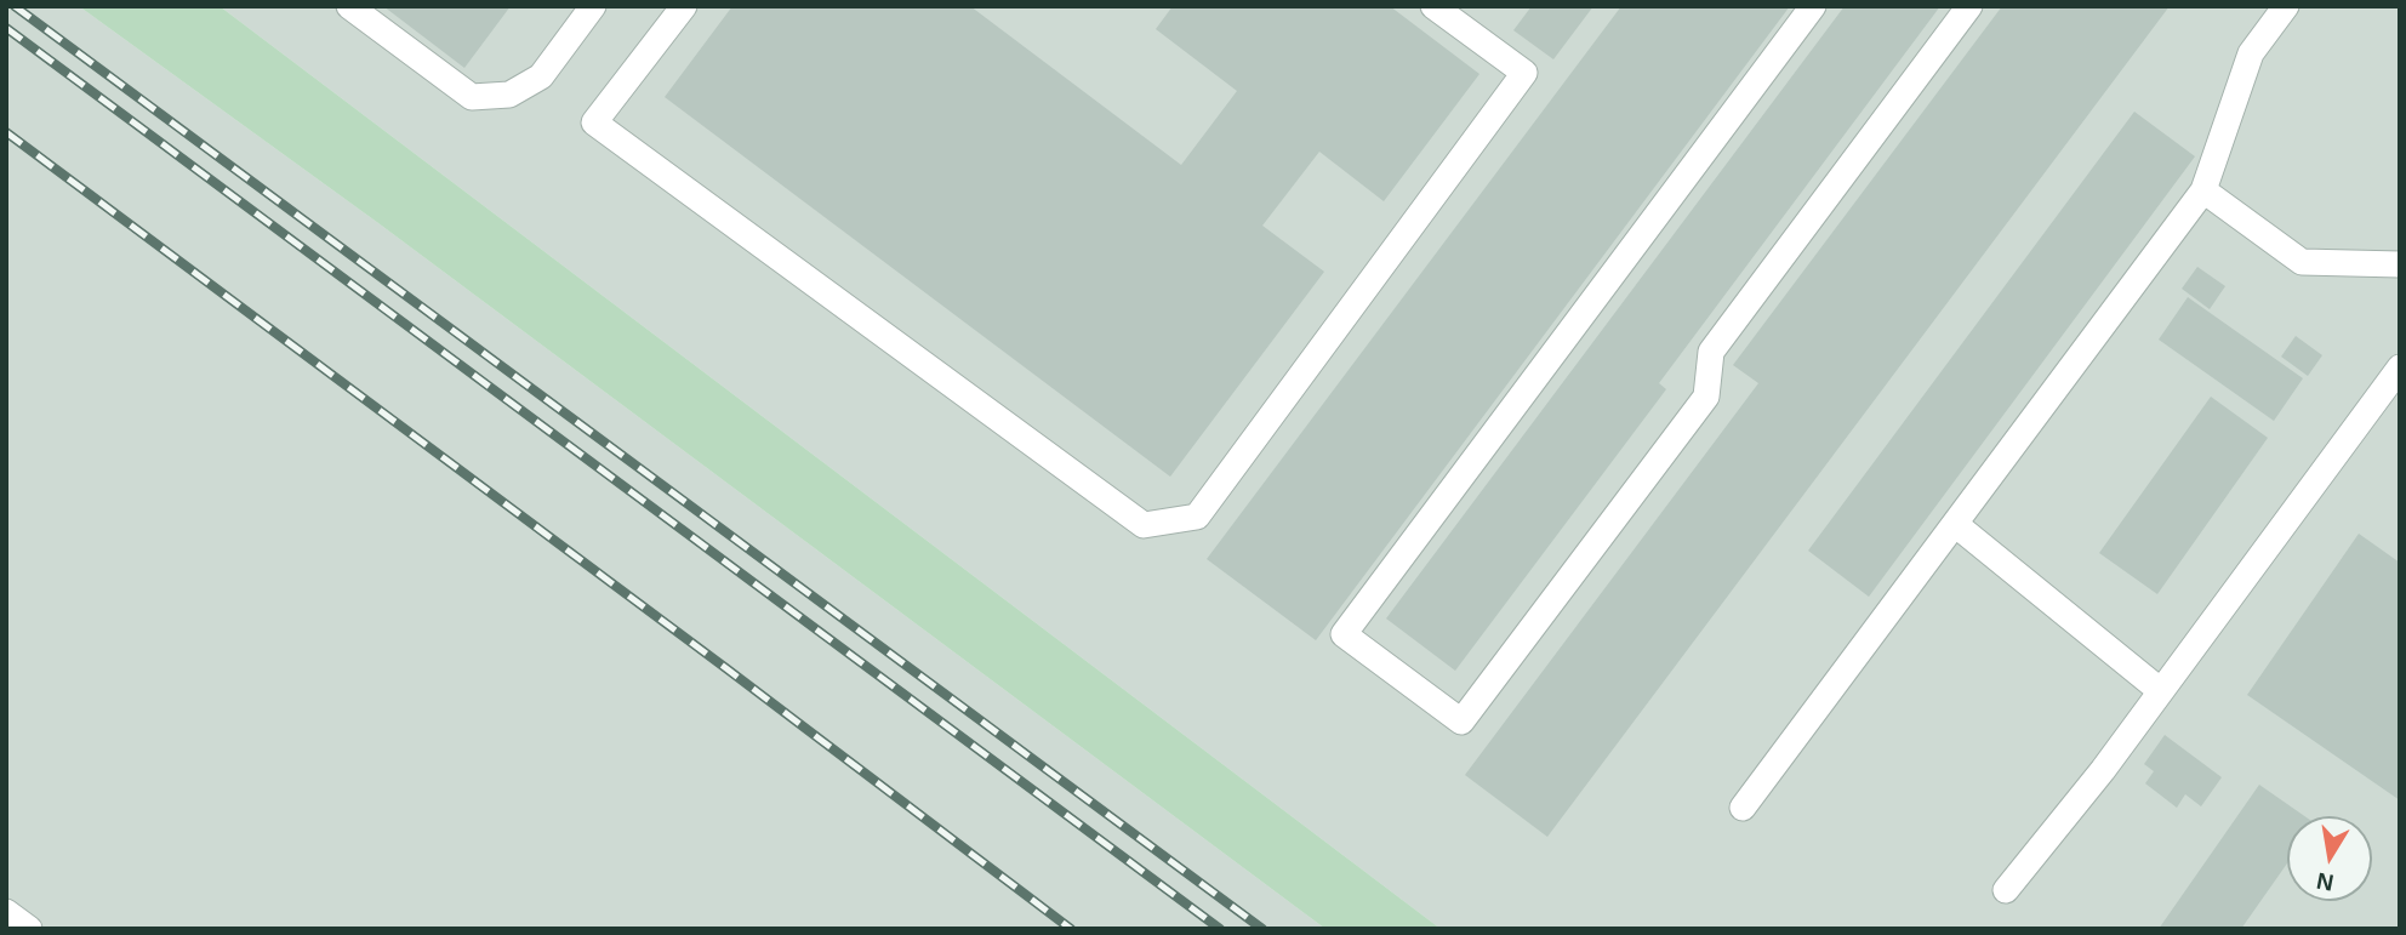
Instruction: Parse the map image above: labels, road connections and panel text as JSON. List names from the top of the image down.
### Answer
{
  "north": "bottom"
}
